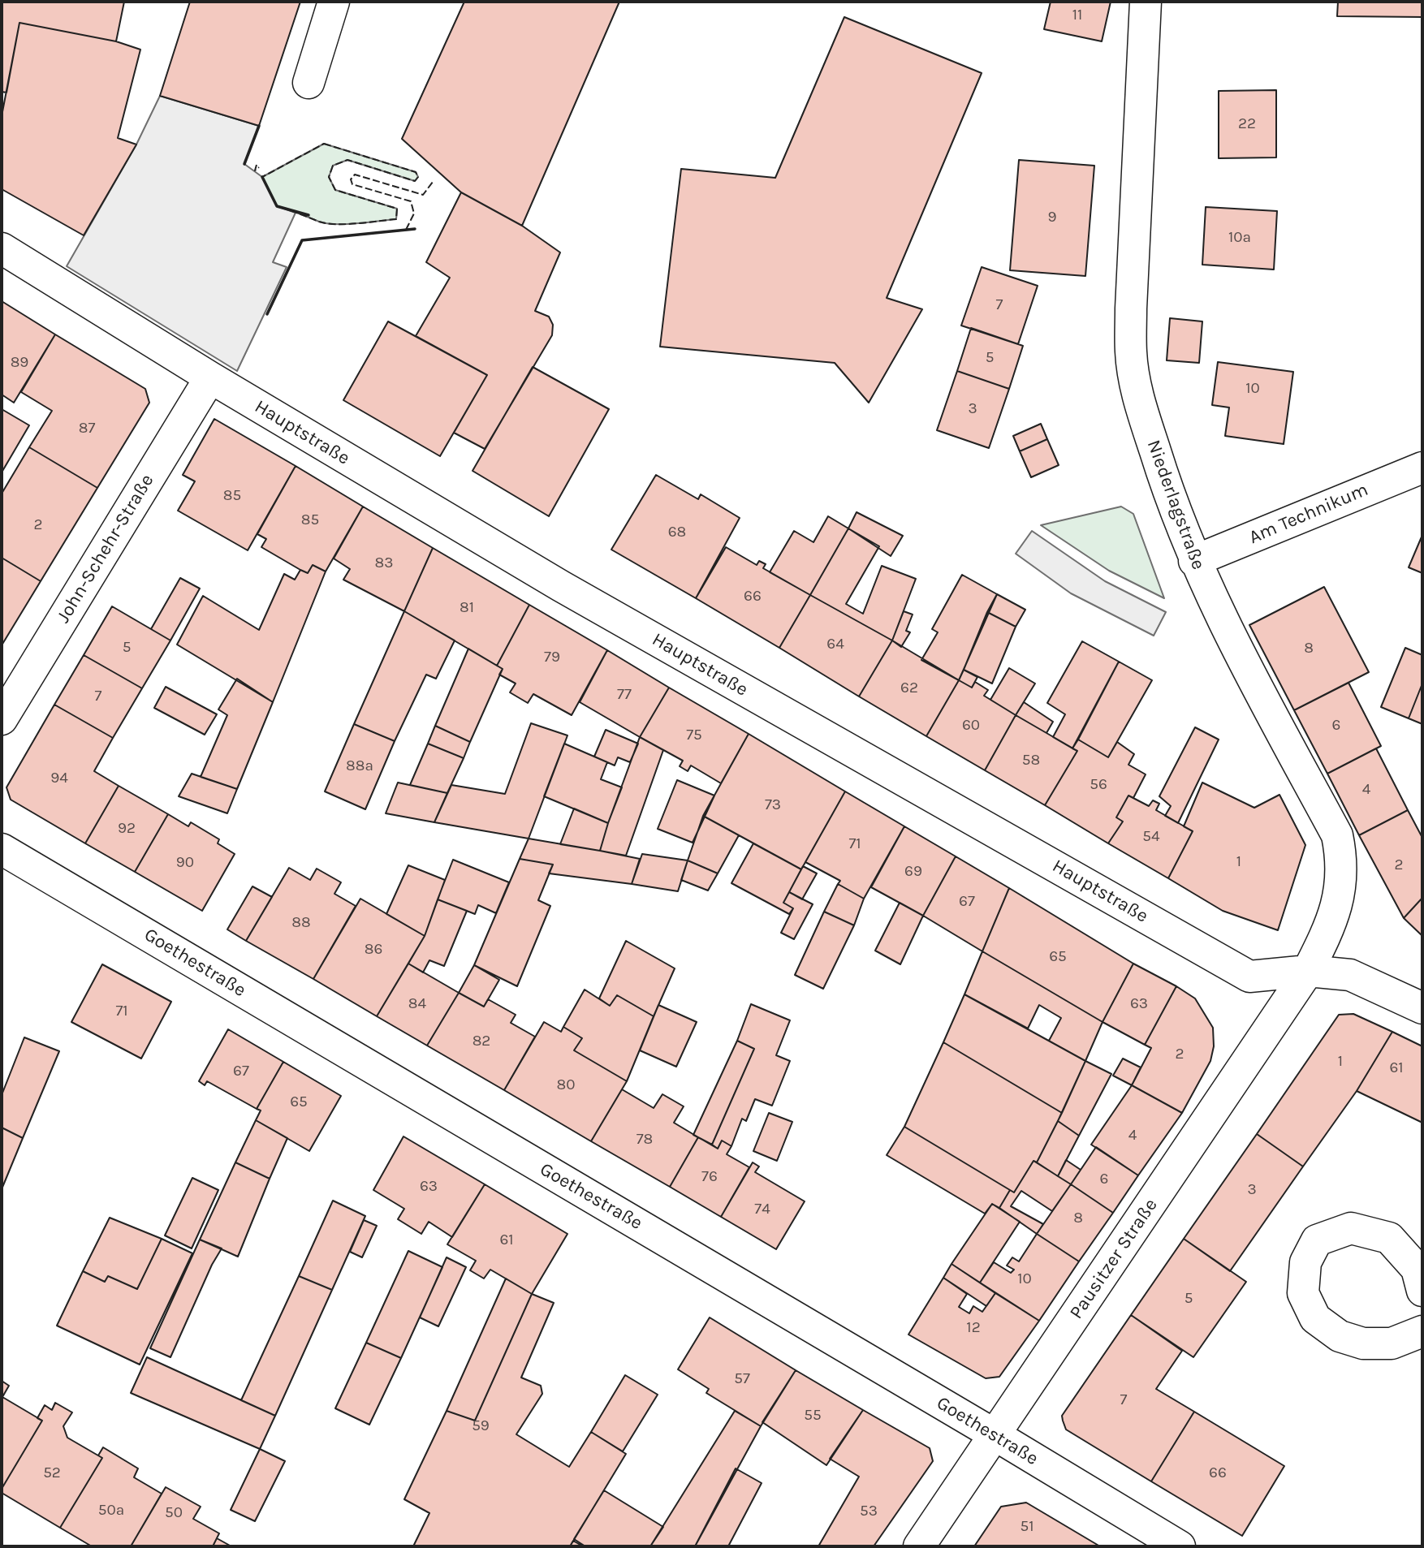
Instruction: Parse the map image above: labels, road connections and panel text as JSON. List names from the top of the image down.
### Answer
{
  "streets": {
    "street": [
      "Hauptstraße",
      "Niederlagstraße",
      "Am Technikum",
      "John-Schehr-Straße",
      "Goethestraße",
      "Pausitzer Straße"
    ]
  },
  "crossings": [
    ["Hauptstraße", "Niederlagstraße"],
    ["Hauptstraße", "John-Schehr-Straße"],
    ["Hauptstraße", "Pausitzer Straße"],
    ["Niederlagstraße", "Am Technikum"],
    ["Niederlagstraße", "Pausitzer Straße"],
    ["Goethestraße", "Pausitzer Straße"]
  ],
  "house_numbers": [
    "11",
    "22",
    "9",
    "10a",
    "7",
    "5",
    "89",
    "10",
    "3",
    "87",
    "85",
    "85",
    "2",
    "68",
    "83",
    "66",
    "81",
    "64",
    "5",
    "8",
    "79",
    "62",
    "77",
    "7",
    "60",
    "6",
    "75",
    "58",
    "88a",
    "94",
    "56",
    "4",
    "73",
    "92",
    "54",
    "71",
    "1",
    "90",
    "2",
    "69",
    "67",
    "88",
    "86",
    "65",
    "84",
    "63",
    "71",
    "82",
    "2",
    "1",
    "61",
    "67",
    "80",
    "65",
    "4",
    "78",
    "76",
    "6",
    "63",
    "3",
    "74",
    "8",
    "61",
    "10",
    "5",
    "12",
    "57",
    "7",
    "55",
    "59",
    "52",
    "66",
    "50a",
    "53",
    "50",
    "51"
  ]
}
